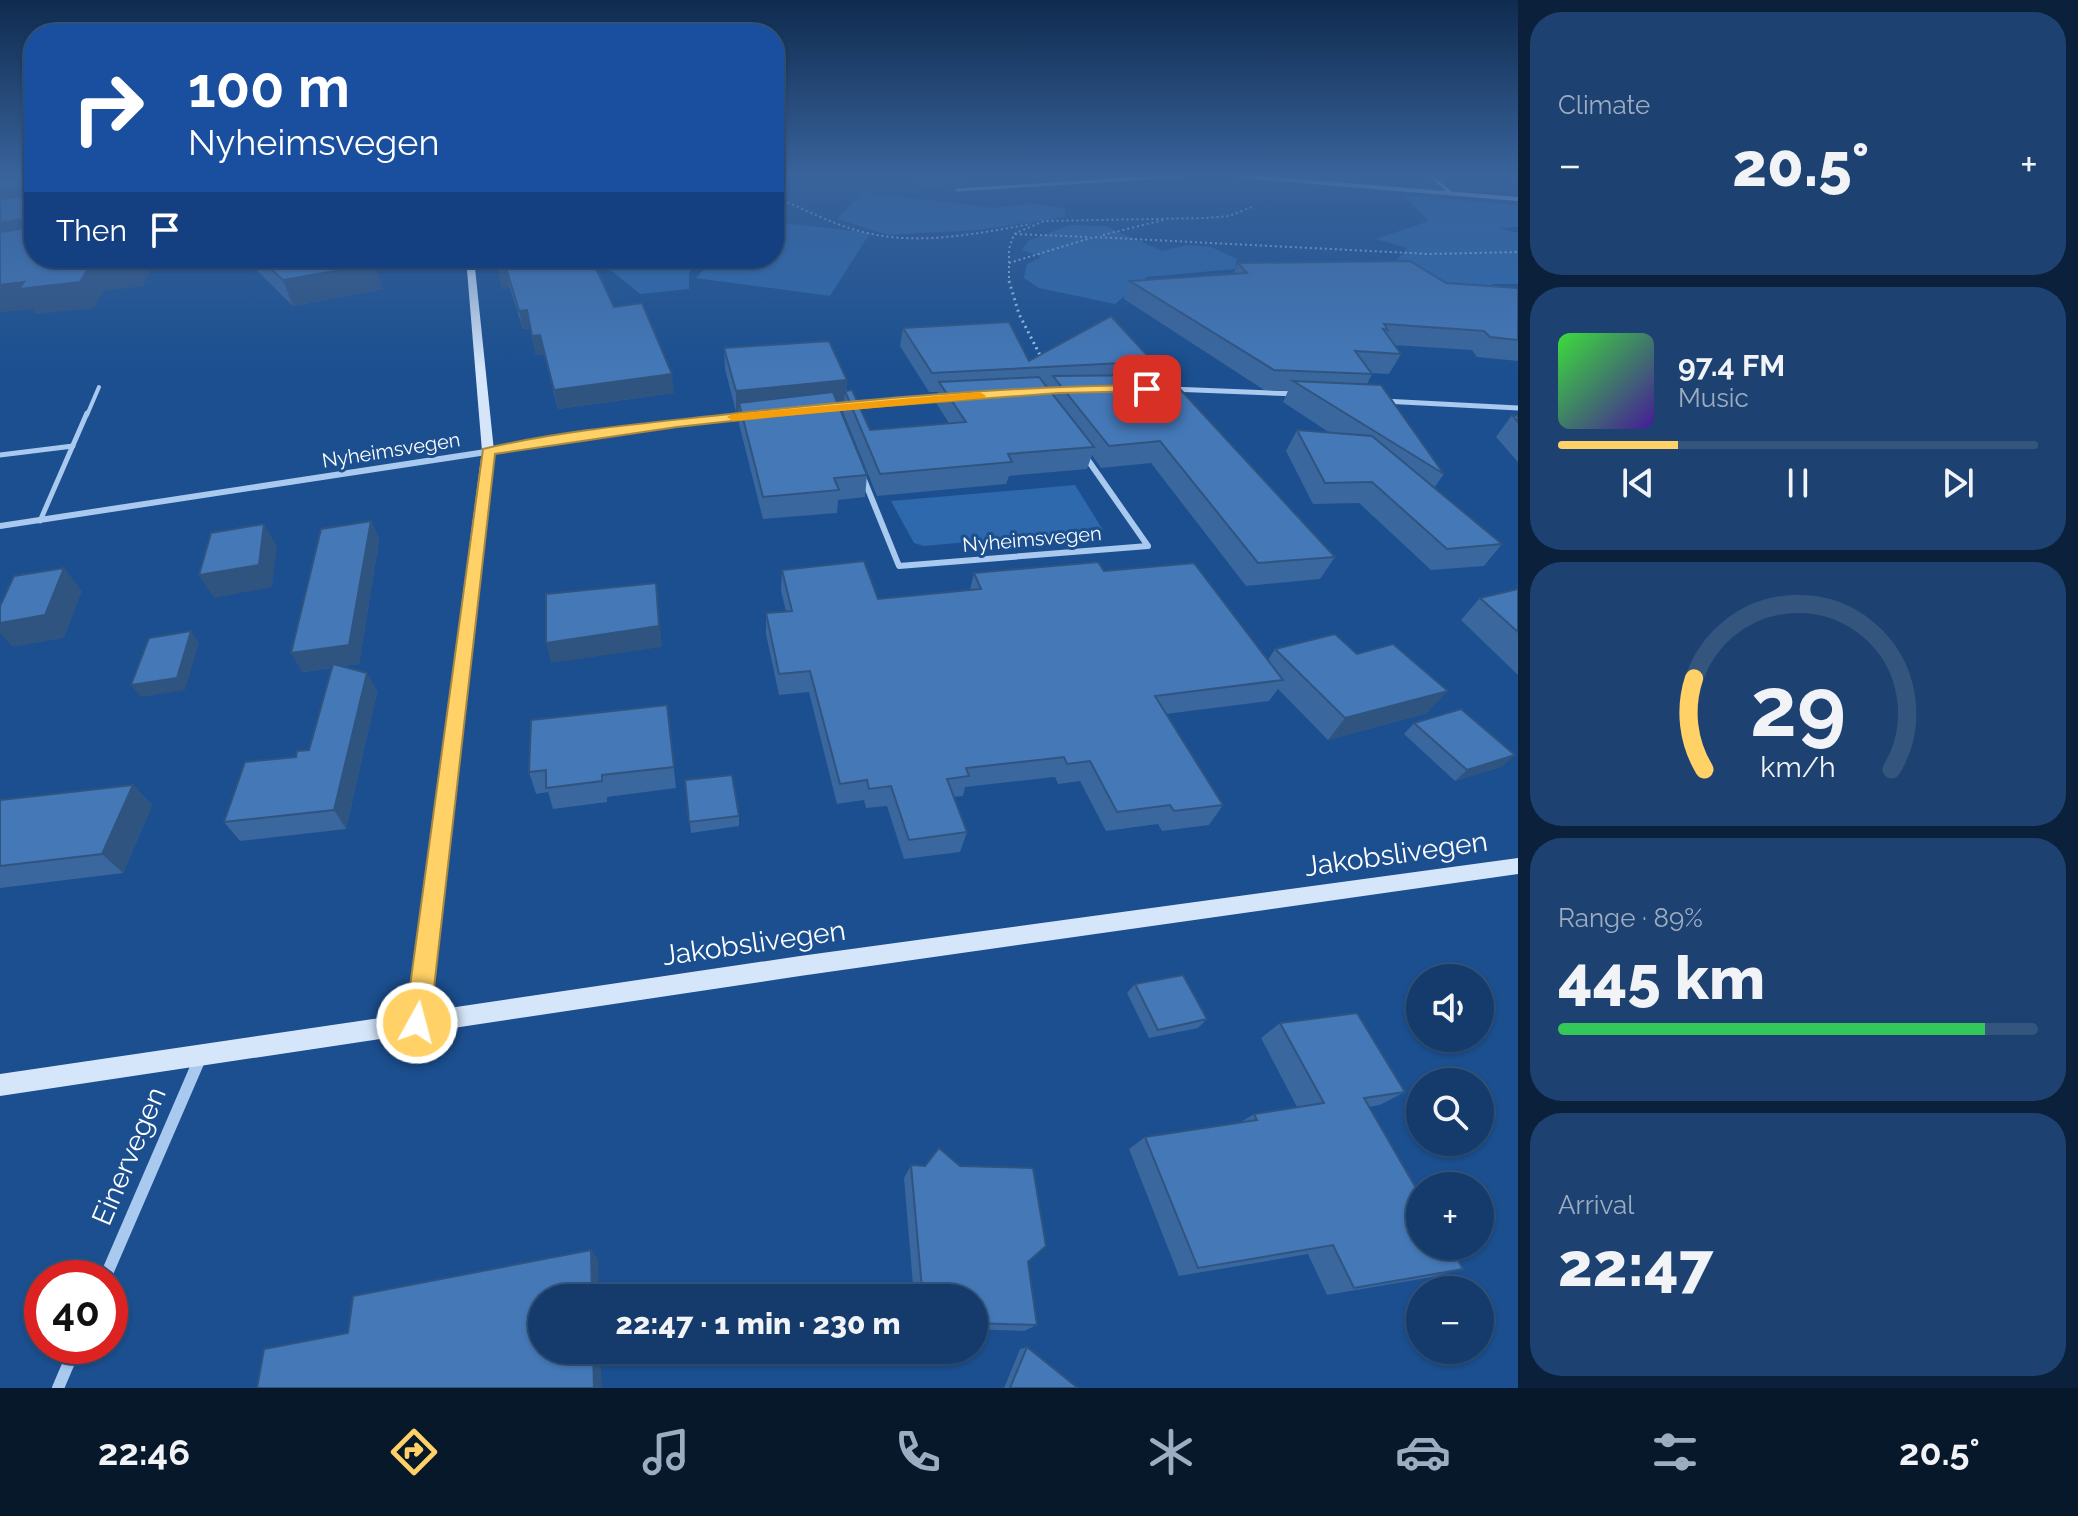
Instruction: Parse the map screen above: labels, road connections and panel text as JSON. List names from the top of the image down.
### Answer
{
  "streets": {
    "street": ["Nyheimsvegen", "Jakobslivegen", "Einervegen"]
  },
  "crossings": [
    ["Jakobslivegen", "Einervegen"]
  ],
  "page": {
    "tile": [
      "Climate",
      ["Range · 89%", "445 km"],
      ["Arrival", "22:47"]
    ],
    "turn": ["100 m", "Nyheimsvegen"],
    "heat": ["−", "20.5°", "+"],
    "then": "Then",
    "song": ["97.4 FM", "Music"],
    "map_buttons": ["+", "−"],
    "limit": "40",
    "trip": "22:47 · 1 min · 230 m",
    "tabs": ["22:46", "20.5°"],
    "gauge": ["29", "km/h"]
  }
}
